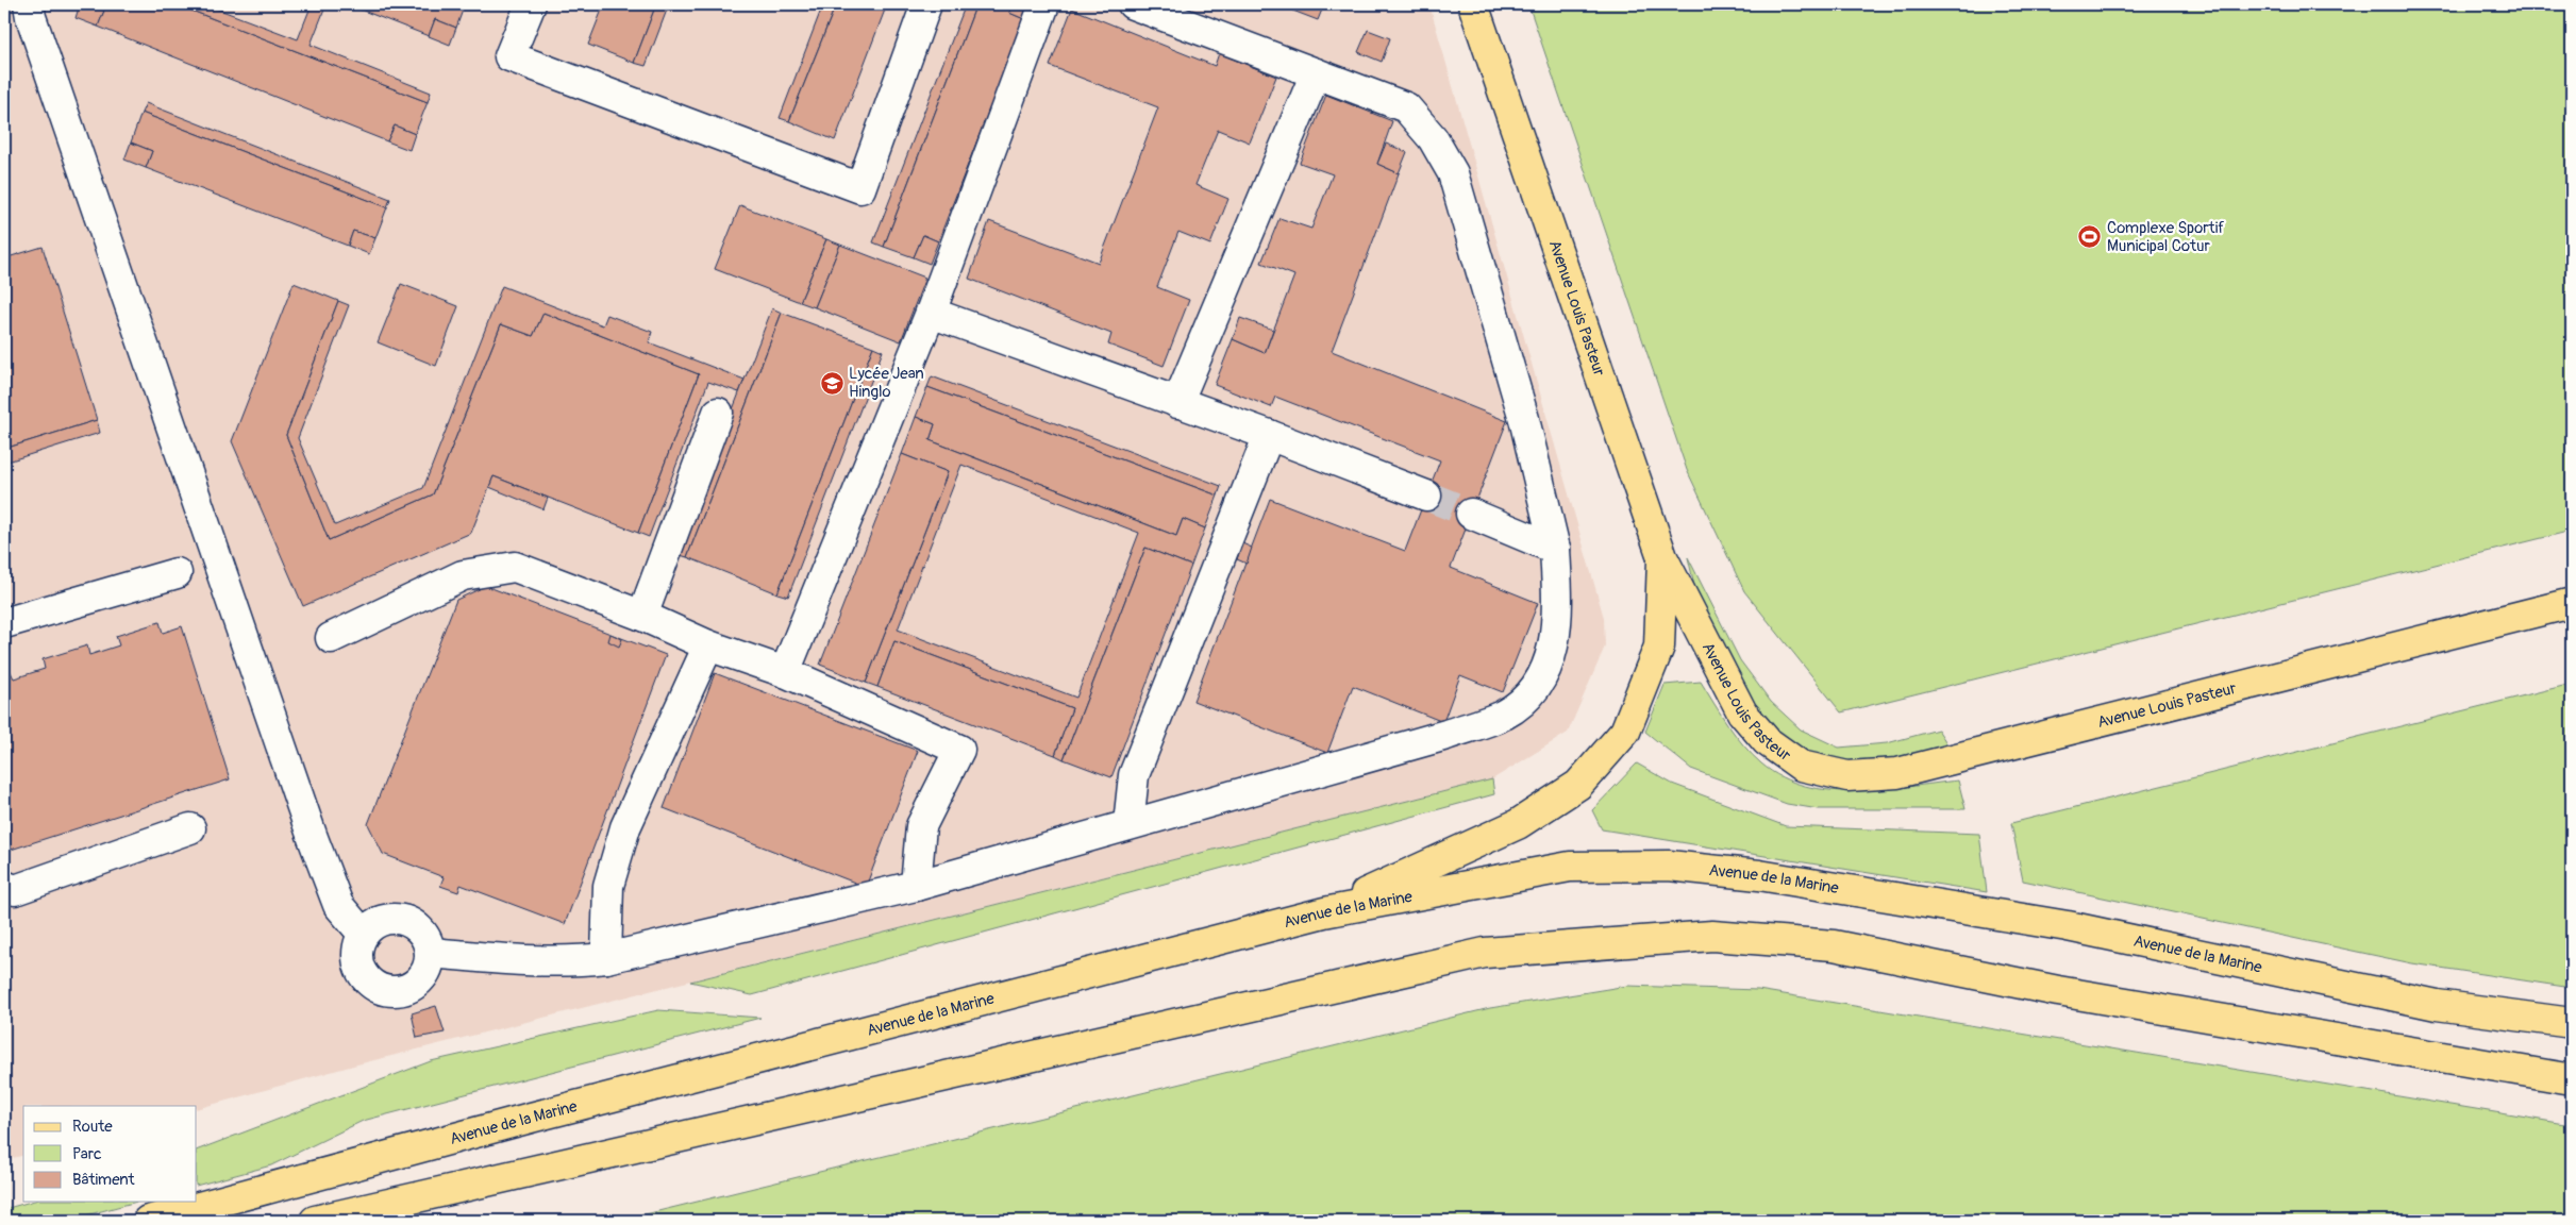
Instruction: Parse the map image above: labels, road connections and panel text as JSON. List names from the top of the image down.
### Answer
{
  "streets": {
    "main road": ["Avenue Louis Pasteur", "Avenue de la Marine"]
  },
  "places": {
    "sports": ["Complexe Sportif Municipal Cotur"],
    "school or university": ["Lycée Jean Hinglo"]
  },
  "legend": ["Route", "Parc", "Bâtiment"]
}
